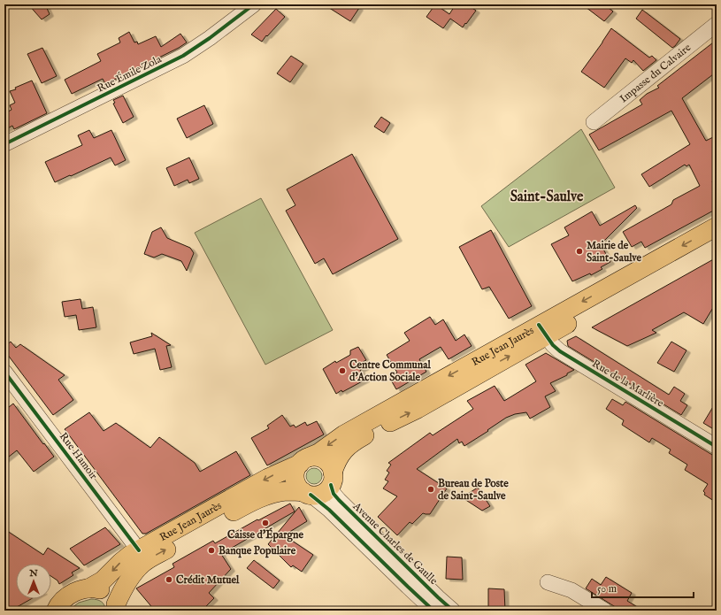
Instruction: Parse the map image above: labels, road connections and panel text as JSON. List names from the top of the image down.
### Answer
{
  "streets": {
    "main road": ["Rue Jean Jaurès"],
    "street": [
      "Rue Émile Zola",
      "Impasse du Calvaire",
      "Rue de la Marlière",
      "Rue Hamoir",
      "Avenue Charles de Gaulle"
    ]
  },
  "crossings": [
    ["Rue Jean Jaurès", "Rue de la Marlière"],
    ["Rue Jean Jaurès", "Rue Hamoir"],
    ["Rue Jean Jaurès", "Avenue Charles de Gaulle"]
  ],
  "districts": ["Saint-Saulve"],
  "places": [
    "Mairie de Saint-Saulve",
    "Centre Communal d'Action Sociale",
    "Bureau de Poste de Saint-Saulve",
    "Caisse d'Épargne",
    "Banque Populaire",
    "Crédit Mutuel"
  ],
  "scale_bar": "50 m",
  "north": "top"
}
